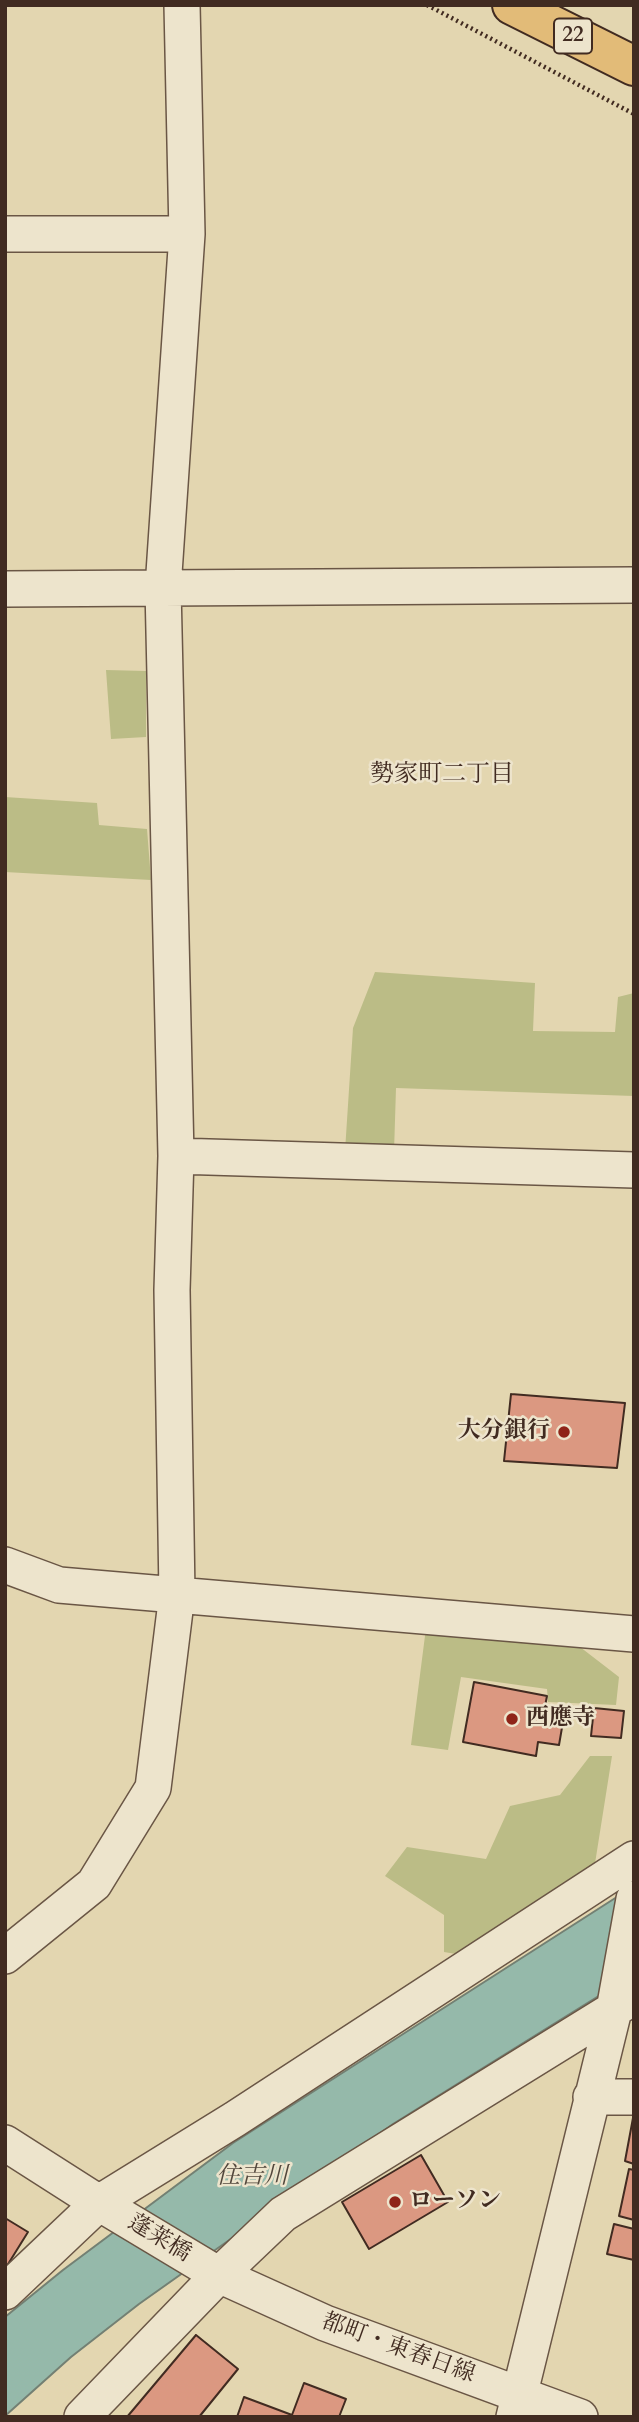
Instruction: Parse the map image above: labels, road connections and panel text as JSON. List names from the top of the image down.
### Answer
{
  "streets": {
    "main road": ["22"],
    "street": ["蓬莱橋", "都町・東春日線"]
  },
  "crossings": [
    ["蓬莱橋", "都町・東春日線"]
  ],
  "districts": ["勢家町二丁目"],
  "water": ["住吉川"],
  "places": ["大分銀行", "西應寺", "ローソン"]
}
